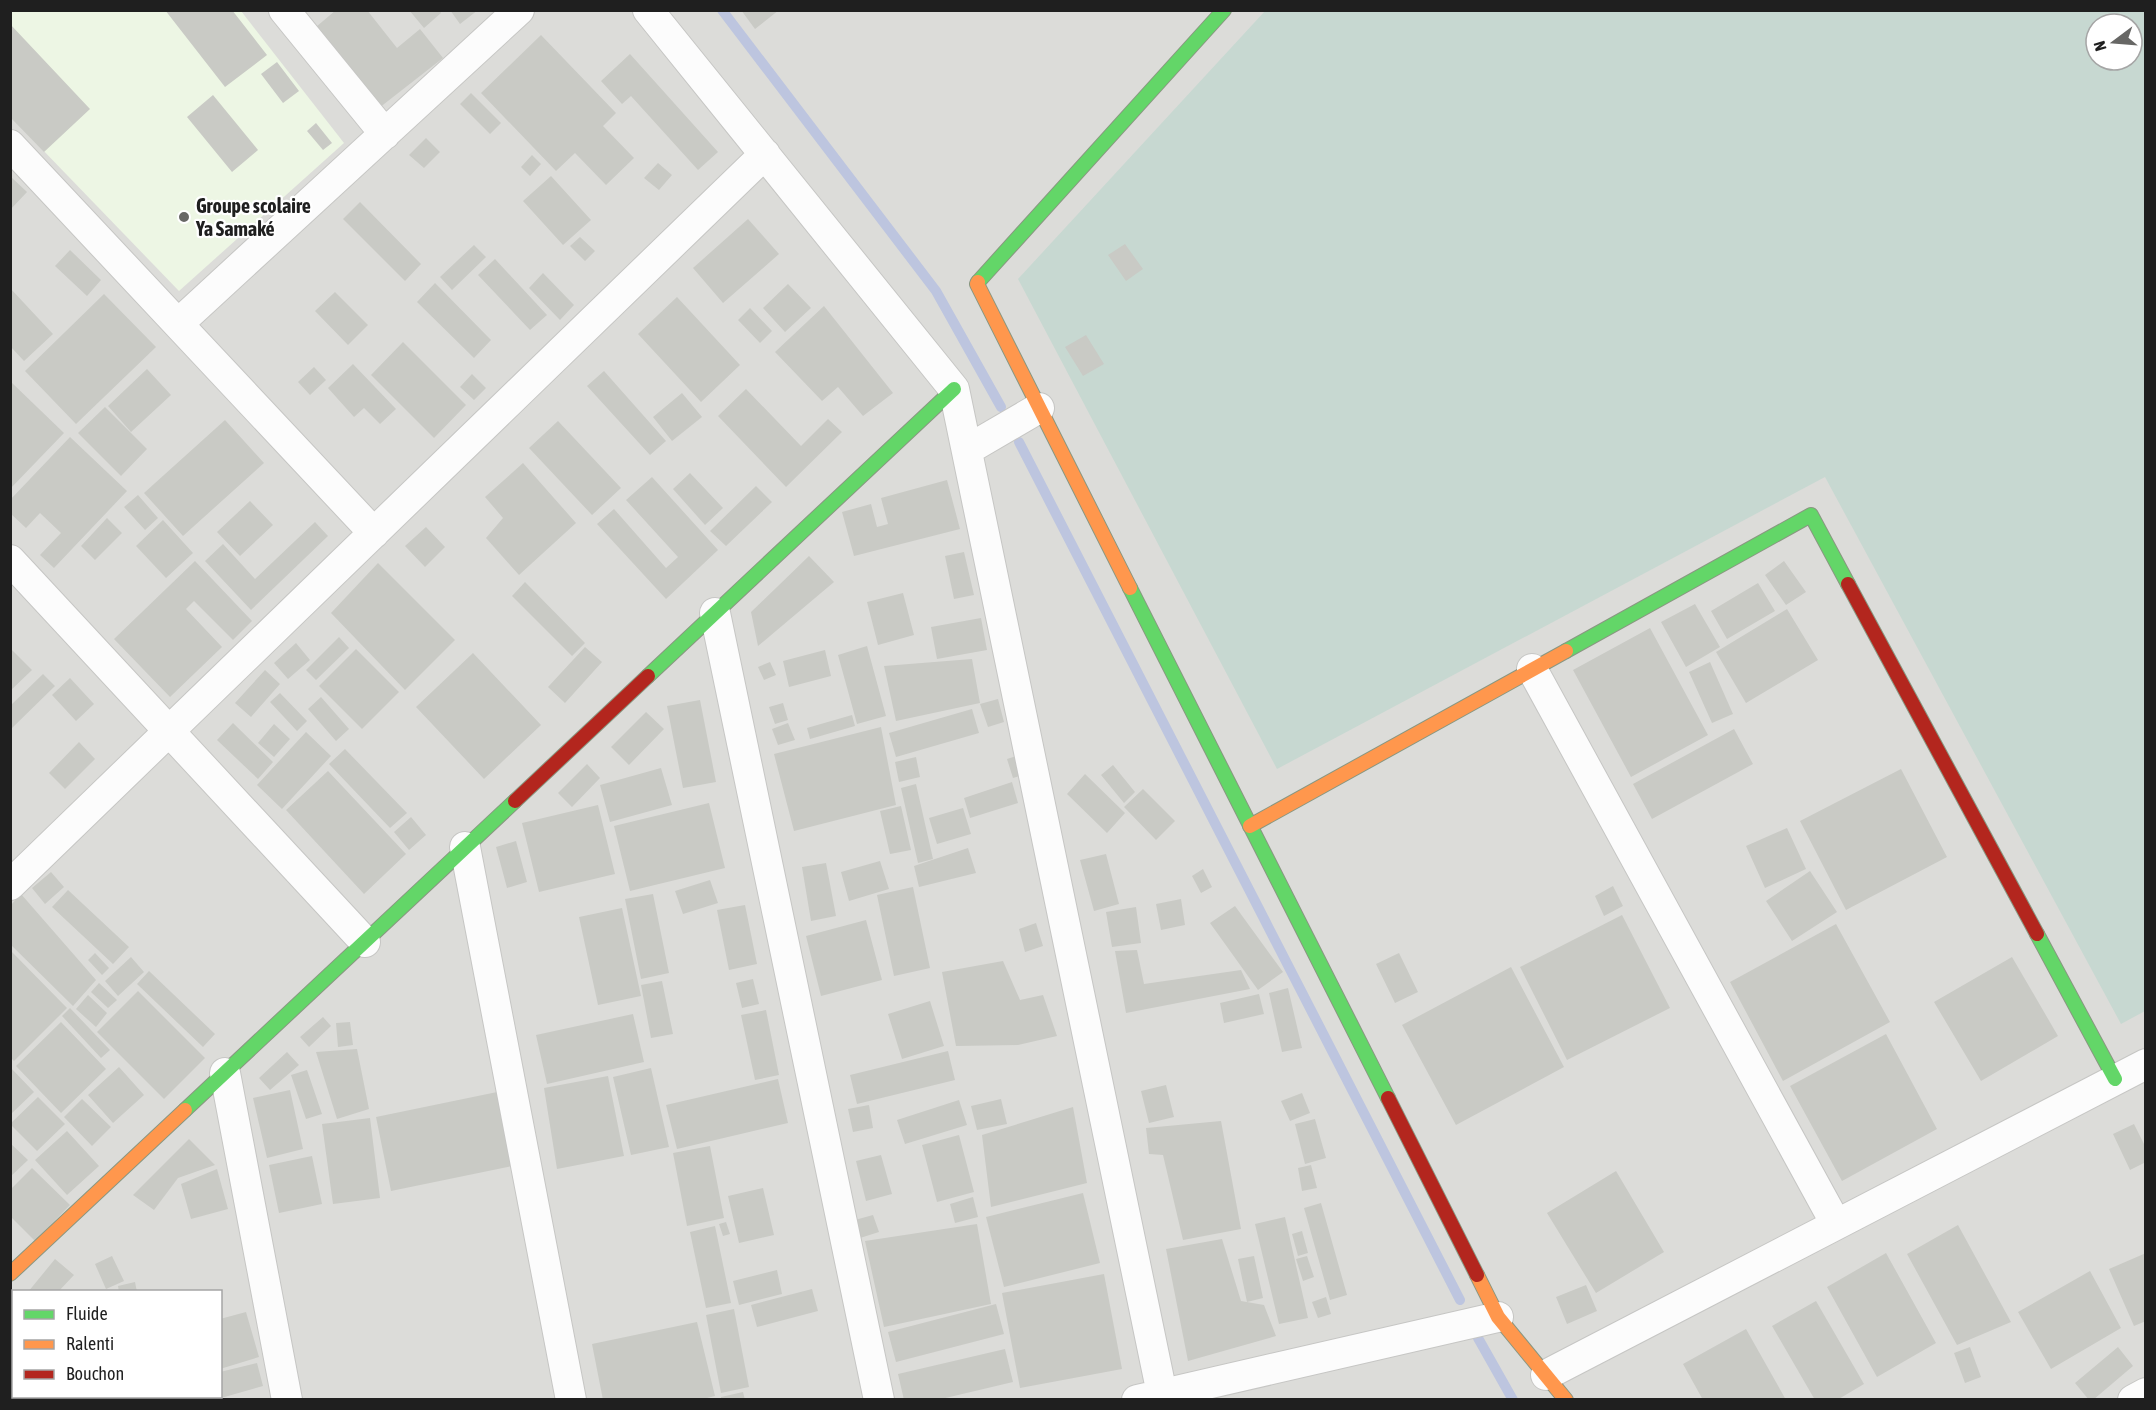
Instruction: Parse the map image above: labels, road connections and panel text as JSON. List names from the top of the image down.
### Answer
{
  "places": ["Groupe scolaire Ya Samaké"],
  "legend": ["Fluide", "Ralenti", "Bouchon"],
  "north": "left"
}
